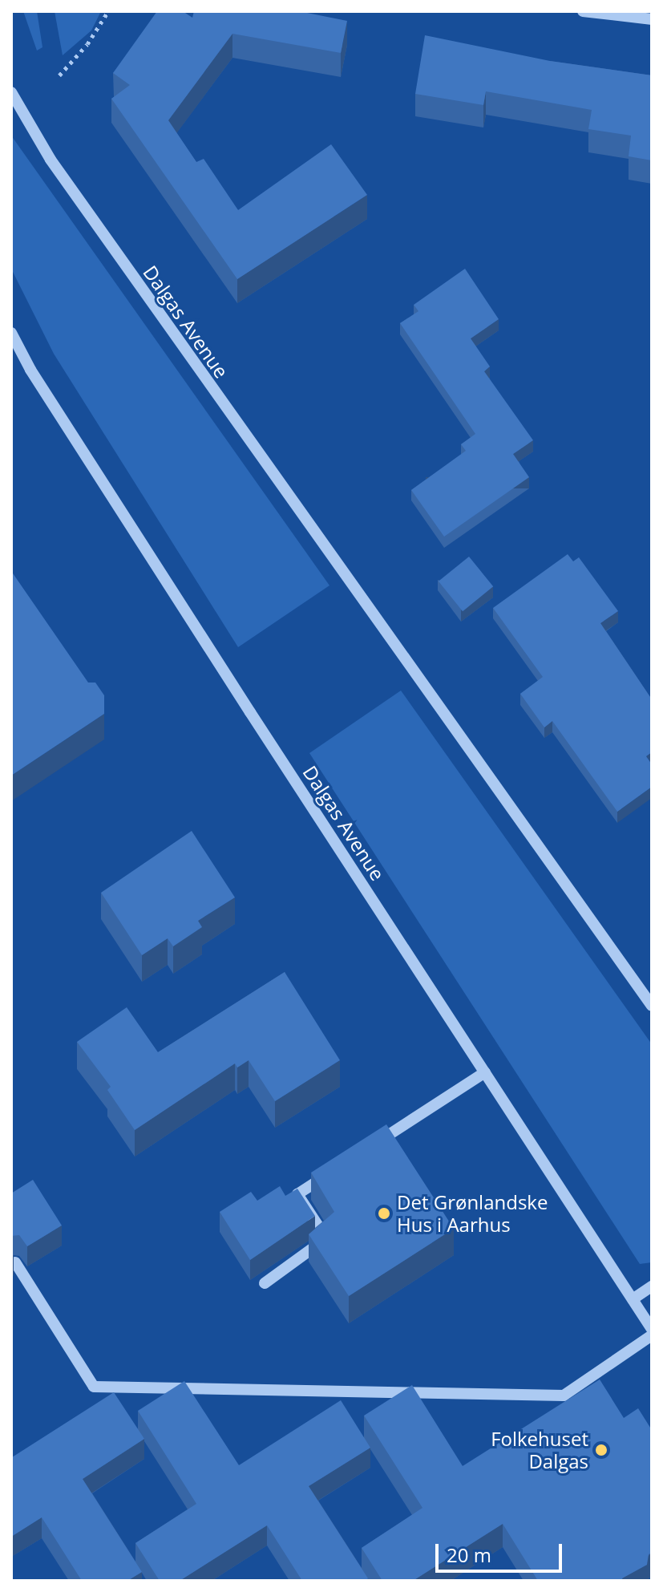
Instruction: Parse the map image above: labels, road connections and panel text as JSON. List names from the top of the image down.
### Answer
{
  "streets": {
    "street": ["Dalgas Avenue"]
  },
  "places": ["Det Grønlandske Hus i Aarhus", "Folkehuset Dalgas"],
  "scale_bar": "20 m"
}
